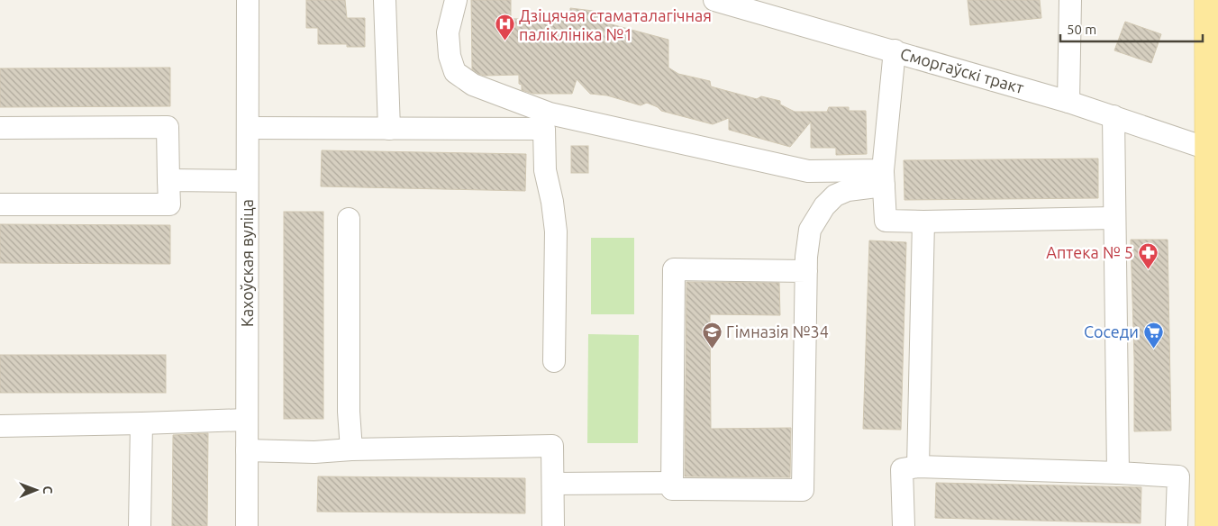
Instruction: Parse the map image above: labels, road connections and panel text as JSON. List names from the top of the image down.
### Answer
{
  "streets": {
    "street": ["Сморгаўскі тракт", "Кахоўская вуліца"]
  },
  "places": {
    "hospital": ["Дзіцячая стаматалагічная паліклініка №1"],
    "pharmacy": ["Аптека № 5"],
    "school or university": ["Гімназія №34"],
    "supermarket": ["Соседи"]
  },
  "scale_bar": "50 m",
  "north": "right"
}
